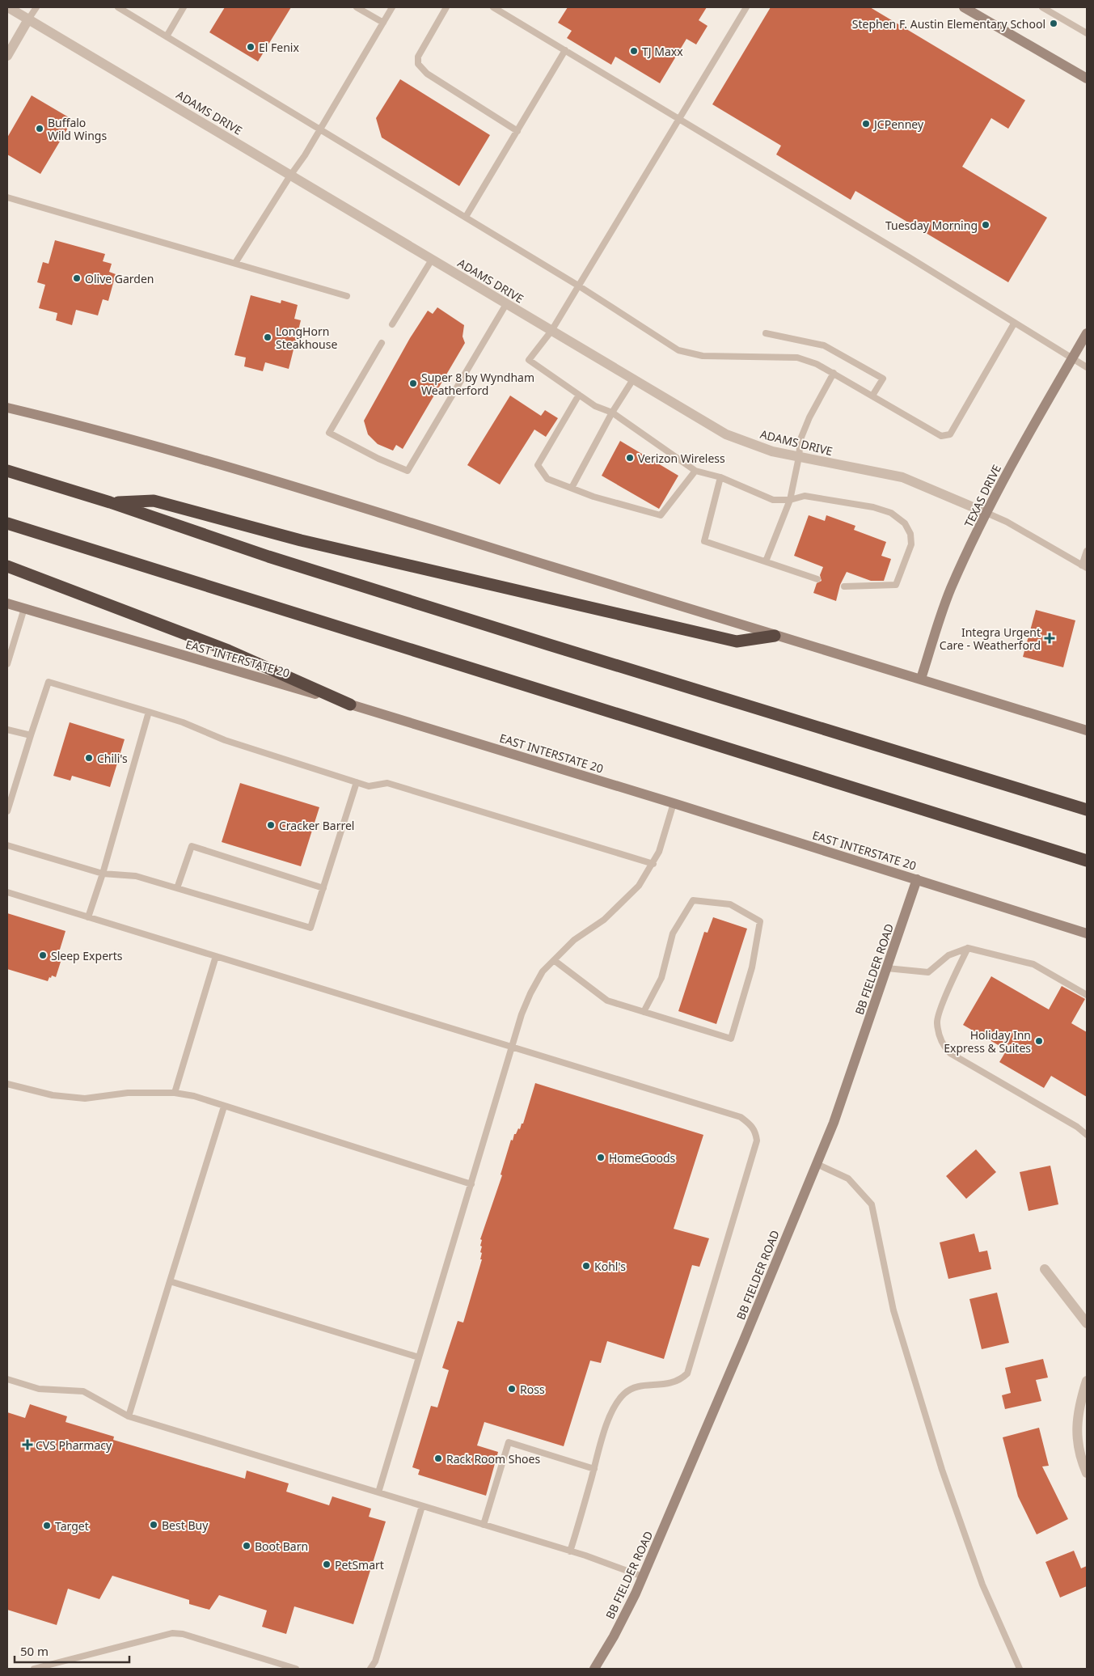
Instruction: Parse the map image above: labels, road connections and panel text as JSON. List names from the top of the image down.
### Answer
{
  "streets": {
    "main road": ["TEXAS DRIVE", "EAST INTERSTATE 20", "BB FIELDER ROAD"],
    "street": ["ADAMS DRIVE"]
  },
  "crossings": [
    ["ADAMS DRIVE", "TEXAS DRIVE"],
    ["EAST INTERSTATE 20", "BB FIELDER ROAD"]
  ],
  "places": {
    "other": [
      "Stephen F. Austin Elementary School",
      "El Fenix",
      "TJ Maxx",
      "JCPenney",
      "Buffalo Wild Wings",
      "Tuesday Morning",
      "Olive Garden",
      "LongHorn Steakhouse",
      "Super 8 by Wyndham Weatherford",
      "Verizon Wireless",
      "Chili's",
      "Cracker Barrel",
      "Sleep Experts",
      "Holiday Inn Express & Suites",
      "HomeGoods",
      "Kohl's",
      "Ross",
      "Rack Room Shoes",
      "Best Buy",
      "Target",
      "Boot Barn",
      "PetSmart"
    ],
    "health": ["Integra Urgent Care - Weatherford", "CVS Pharmacy"]
  },
  "scale_bar": "50 m"
}
